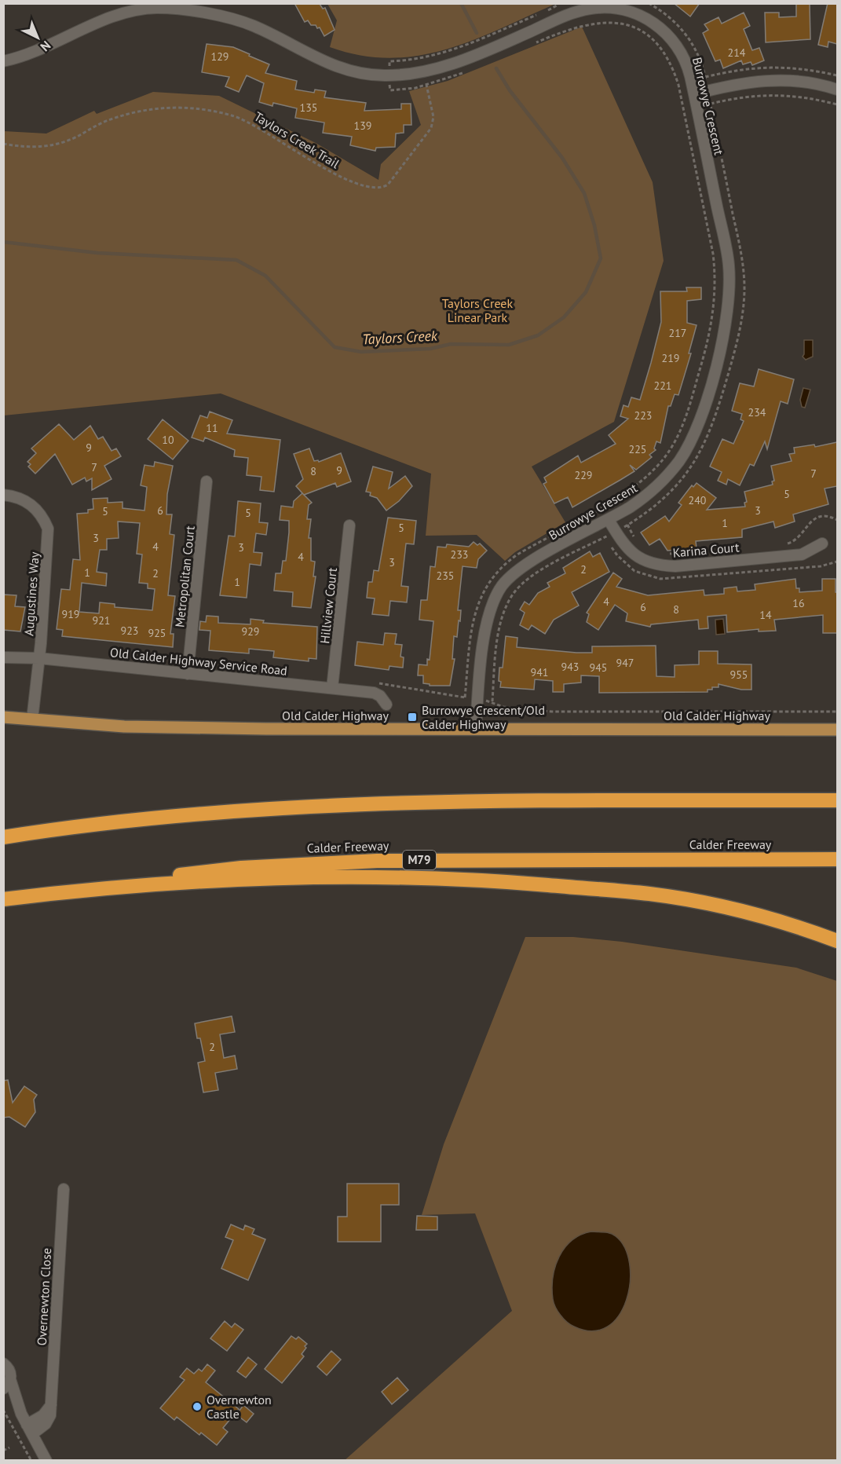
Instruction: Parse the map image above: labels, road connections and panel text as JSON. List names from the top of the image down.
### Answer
{
  "streets": {
    "highway": ["Calder Freeway", "M79"],
    "main road": ["Old Calder Highway"],
    "street": [
      "Burrowye Crescent",
      "Karina Court",
      "Metropolitan Court",
      "Augustines Way",
      "Hillview Court",
      "Old Calder Highway Service Road",
      "Overnewton Close"
    ],
    "path": ["Taylors Creek Trail"]
  },
  "crossings": [
    ["Burrowye Crescent", "Karina Court"],
    ["Burrowye Crescent", "Old Calder Highway"],
    ["Metropolitan Court", "Old Calder Highway Service Road"],
    ["Augustines Way", "Old Calder Highway Service Road"],
    ["Augustines Way", "Old Calder Highway"],
    ["Hillview Court", "Old Calder Highway Service Road"]
  ],
  "water": ["Taylors Creek"],
  "parks": ["Taylors Creek Linear Park"],
  "places": {
    "transit": ["Burrowye Crescent/Old Calder Highway"],
    "other": ["Overnewton Castle"]
  },
  "house_numbers": [
    "214",
    "129",
    "135",
    "139",
    "217",
    "219",
    "221",
    "234",
    "223",
    "11",
    "10",
    "9",
    "225",
    "7",
    "9",
    "8",
    "7",
    "229",
    "5",
    "240",
    "6",
    "3",
    "5",
    "5",
    "1",
    "5",
    "3",
    "4",
    "3",
    "233",
    "4",
    "3",
    "2",
    "1",
    "2",
    "235",
    "1",
    "4",
    "16",
    "6",
    "8",
    "919",
    "14",
    "921",
    "923",
    "929",
    "925",
    "947",
    "943",
    "945",
    "941",
    "955",
    "2"
  ],
  "north": "bottom right"
}
